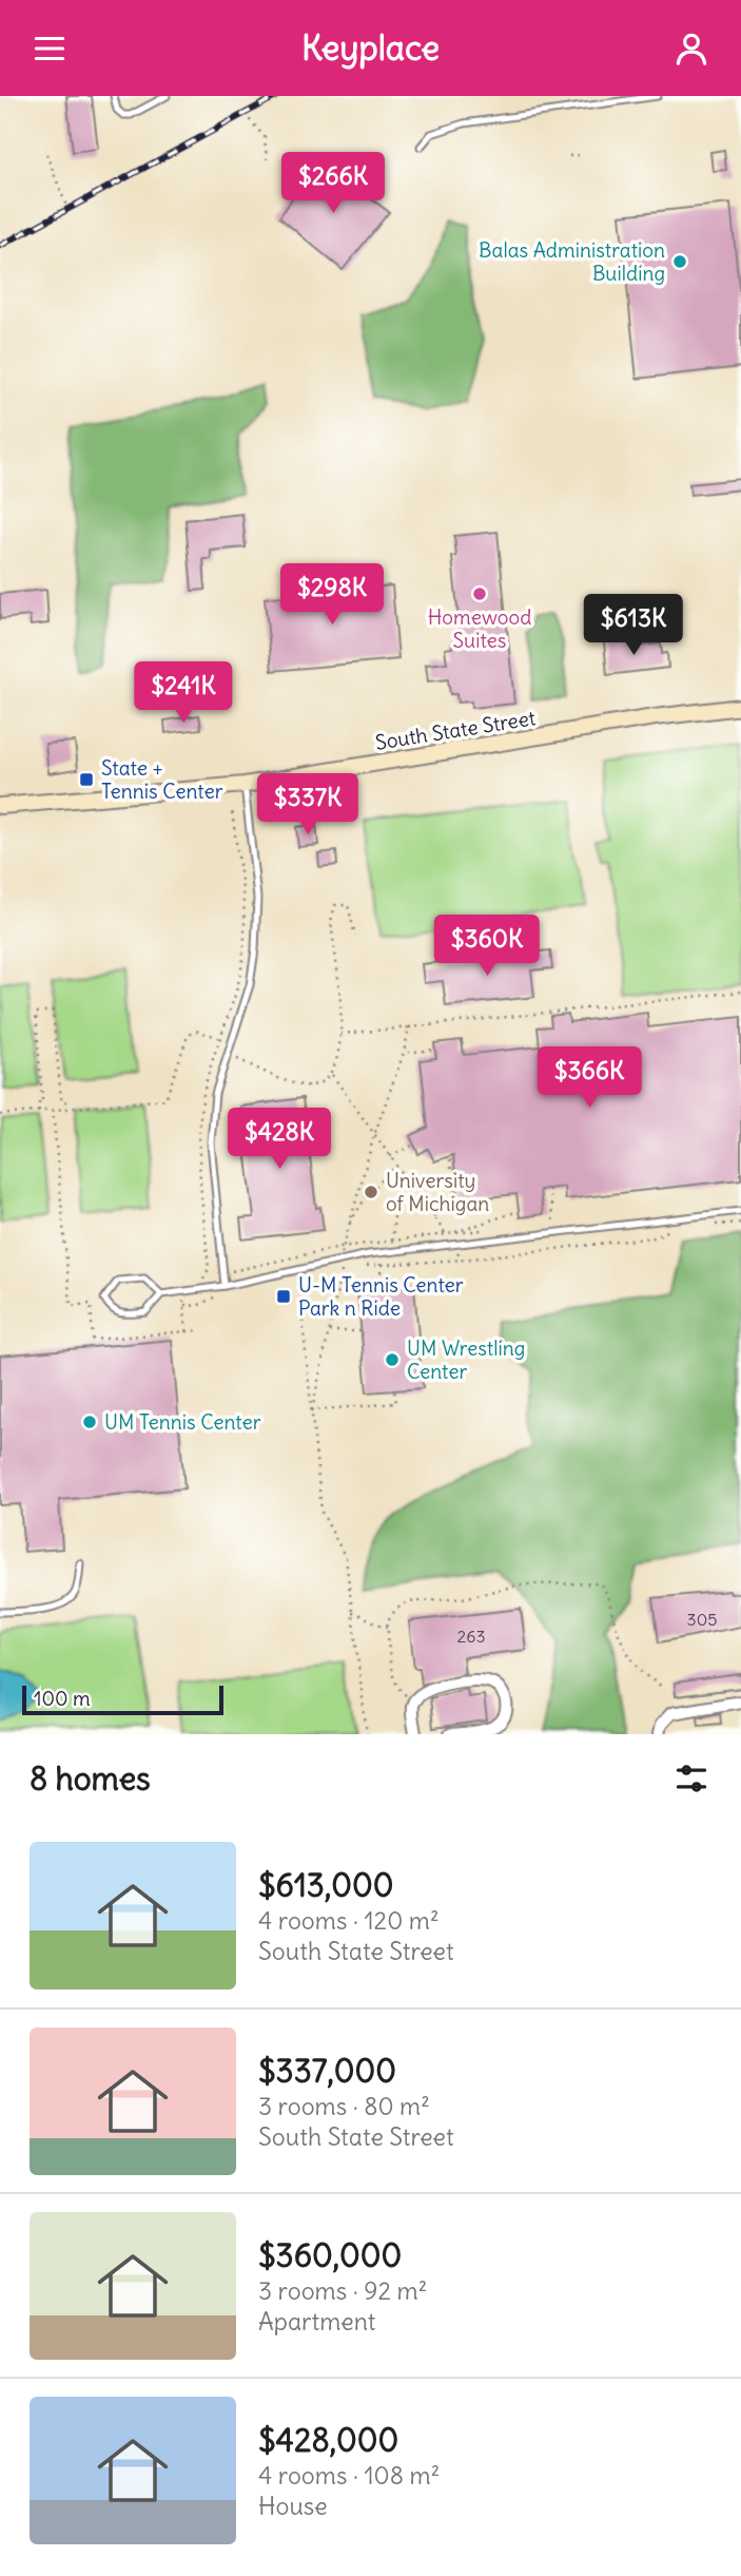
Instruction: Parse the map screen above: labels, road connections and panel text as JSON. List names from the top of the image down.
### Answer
{
  "streets": {
    "main road": ["South State Street"]
  },
  "places": {
    "other": [
      "Balas Administration Building",
      "Homewood Suites",
      "University of Michigan",
      "UM Wrestling Center",
      "UM Tennis Center"
    ],
    "transit": ["State + Tennis Center", "U-M Tennis Center Park n Ride"]
  },
  "house_numbers": ["305", "263"],
  "scale_bar": "100 m",
  "page": {
    "header": "Keyplace",
    "price": [
      "$266K",
      "$298K",
      "$613K",
      "$241K",
      "$337K",
      "$360K",
      "$366K",
      "$428K"
    ],
    "scale": "100 m",
    "heading": "8 homes",
    "list": [
      {
        "name": "$613,000",
        "note": "4 rooms · 120 m² · South State Street"
      },
      {
        "name": "$337,000",
        "note": "3 rooms · 80 m² · South State Street"
      },
      {
        "name": "$360,000",
        "note": "3 rooms · 92 m² · Apartment"
      },
      {
        "name": "$428,000",
        "note": "4 rooms · 108 m² · House"
      }
    ]
  }
}
